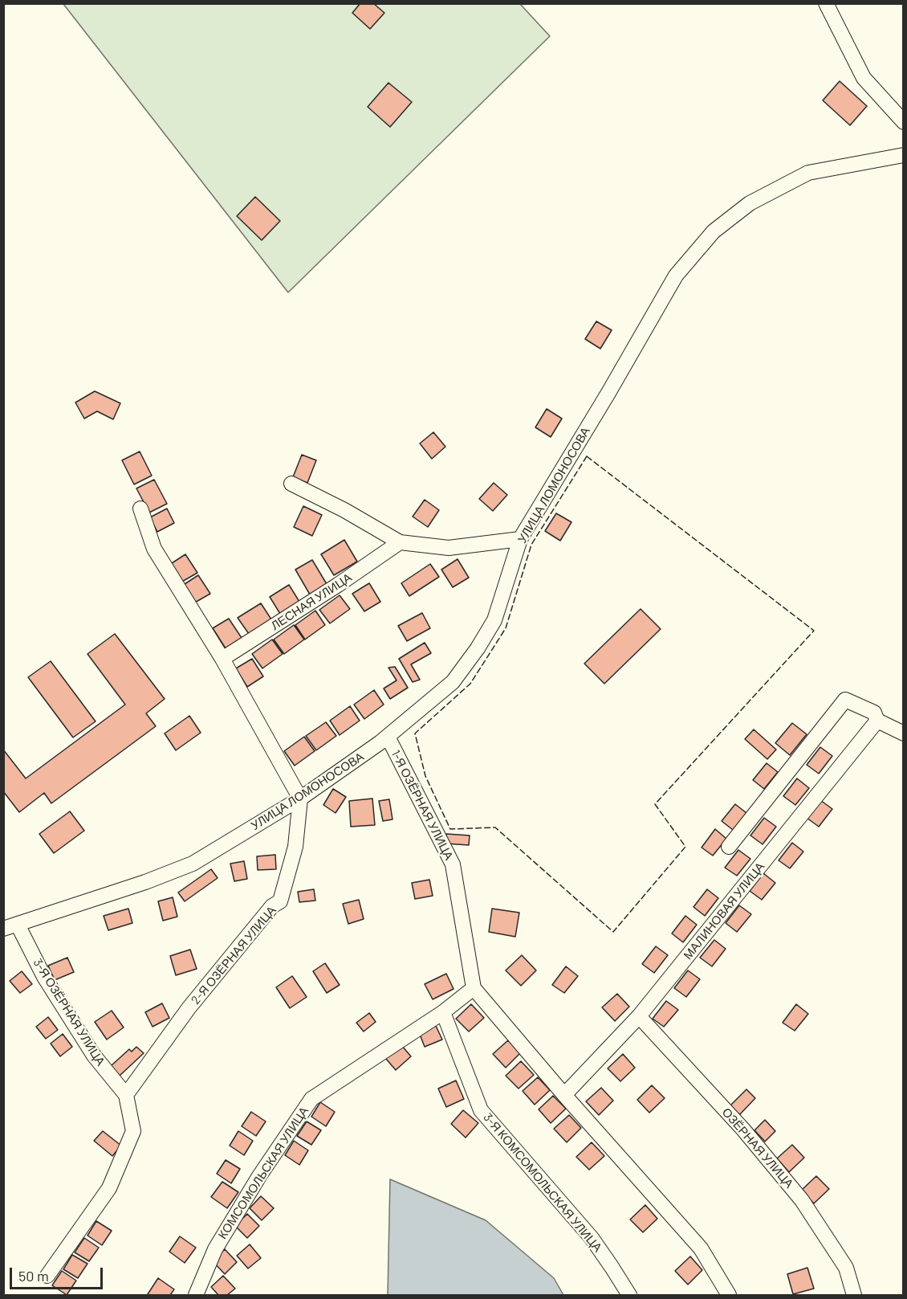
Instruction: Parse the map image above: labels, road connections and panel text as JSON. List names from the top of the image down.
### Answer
{
  "streets": {
    "street": [
      "УЛИЦА ЛОМОНОСОВА",
      "ЛЕСНАЯ УЛИЦА",
      "1-Я ОЗЁРНАЯ УЛИЦА",
      "МАЛИНОВАЯ УЛИЦА",
      "2-Я ОЗЁРНАЯ УЛИЦА",
      "3-Я ОЗЁРНАЯ УЛИЦА",
      "ОЗЁРНАЯ УЛИЦА",
      "КОМСОМОЛЬСКАЯ УЛИЦА",
      "3-Я КОМСОМОЛЬСКАЯ УЛИЦА"
    ]
  },
  "crossings": [
    ["УЛИЦА ЛОМОНОСОВА", "1-Я ОЗЁРНАЯ УЛИЦА"],
    ["УЛИЦА ЛОМОНОСОВА", "2-Я ОЗЁРНАЯ УЛИЦА"],
    ["УЛИЦА ЛОМОНОСОВА", "3-Я ОЗЁРНАЯ УЛИЦА"],
    ["1-Я ОЗЁРНАЯ УЛИЦА", "КОМСОМОЛЬСКАЯ УЛИЦА"],
    ["МАЛИНОВАЯ УЛИЦА", "ОЗЁРНАЯ УЛИЦА"],
    ["2-Я ОЗЁРНАЯ УЛИЦА", "3-Я ОЗЁРНАЯ УЛИЦА"],
    ["КОМСОМОЛЬСКАЯ УЛИЦА", "3-Я КОМСОМОЛЬСКАЯ УЛИЦА"]
  ],
  "scale_bar": "50 m"
}
